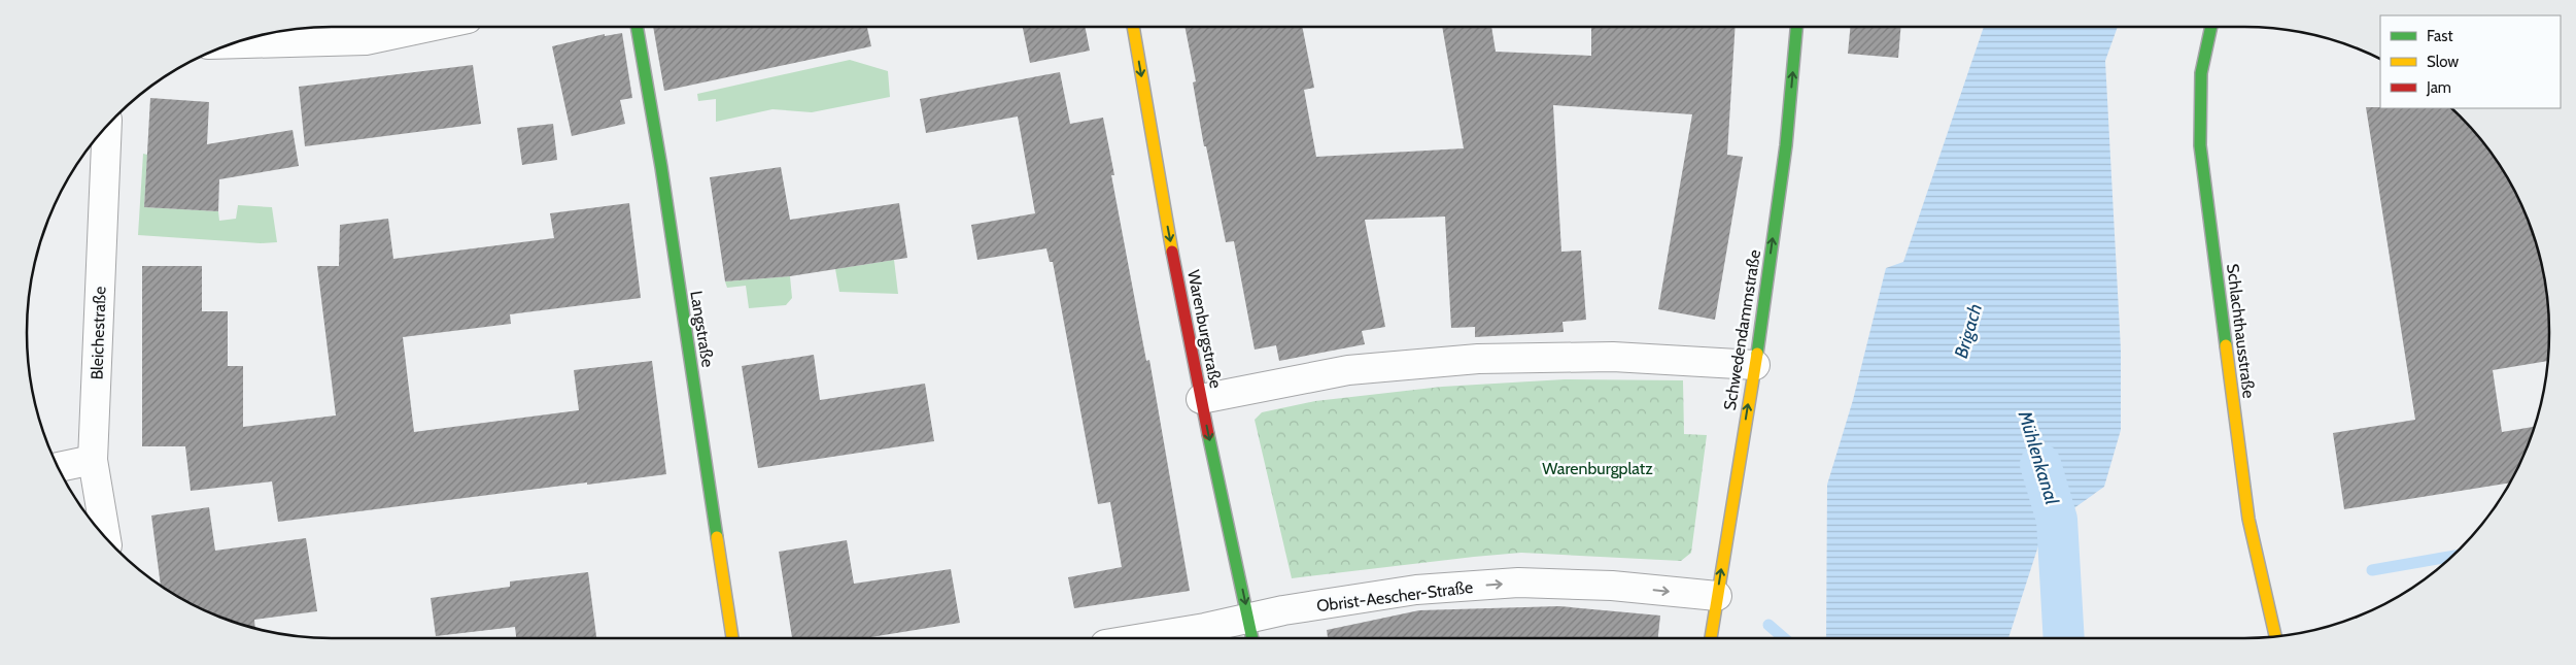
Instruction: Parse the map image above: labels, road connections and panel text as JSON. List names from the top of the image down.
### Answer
{
  "streets": {
    "street": [
      "Langstraße",
      "Warenburgstraße",
      "Schwedendammstraße",
      "Schlachthausstraße",
      "Bleichestraße",
      "Obrist-Aescher-Straße"
    ]
  },
  "crossings": [
    ["Warenburgstraße", "Obrist-Aescher-Straße"],
    ["Schwedendammstraße", "Obrist-Aescher-Straße"]
  ],
  "one_way": ["Warenburgstraße", "Schwedendammstraße"],
  "water": ["Brigach", "Mühlenkanal"],
  "parks": ["Warenburgplatz"],
  "legend": ["Fast", "Slow", "Jam"]
}
